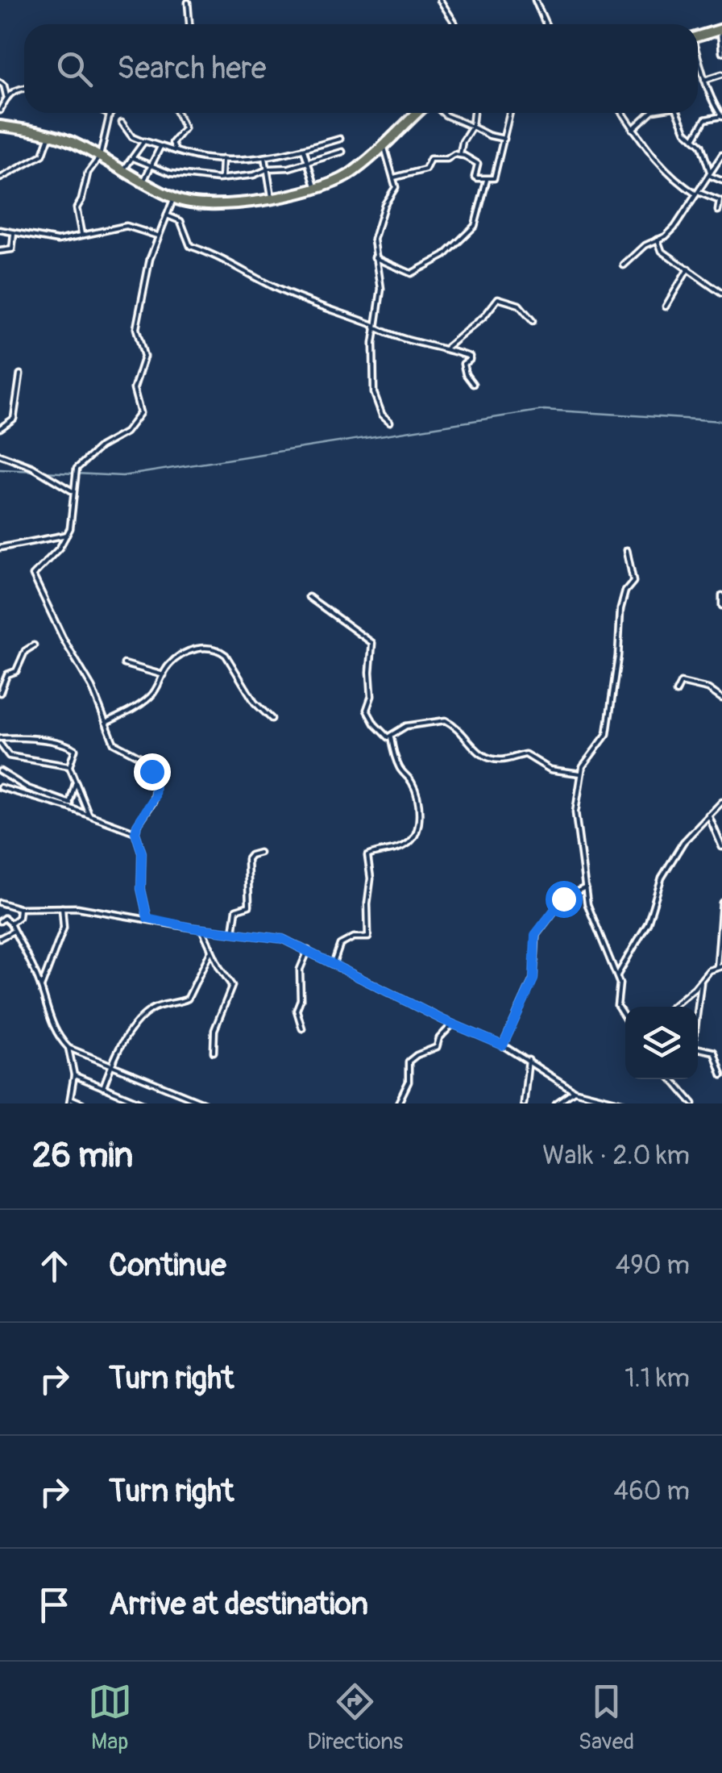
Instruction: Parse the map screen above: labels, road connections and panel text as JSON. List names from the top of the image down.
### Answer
{
  "page": {
    "search": "Search here",
    "heading": ["26 min", "Walk · 2.0 km"],
    "list": [
      ["Continue", "490 m"],
      ["Turn right", "1.1 km"],
      ["Turn right", "460 m"],
      "Arrive at destination"
    ],
    "nav": ["Map", "Directions", "Saved"]
  }
}
